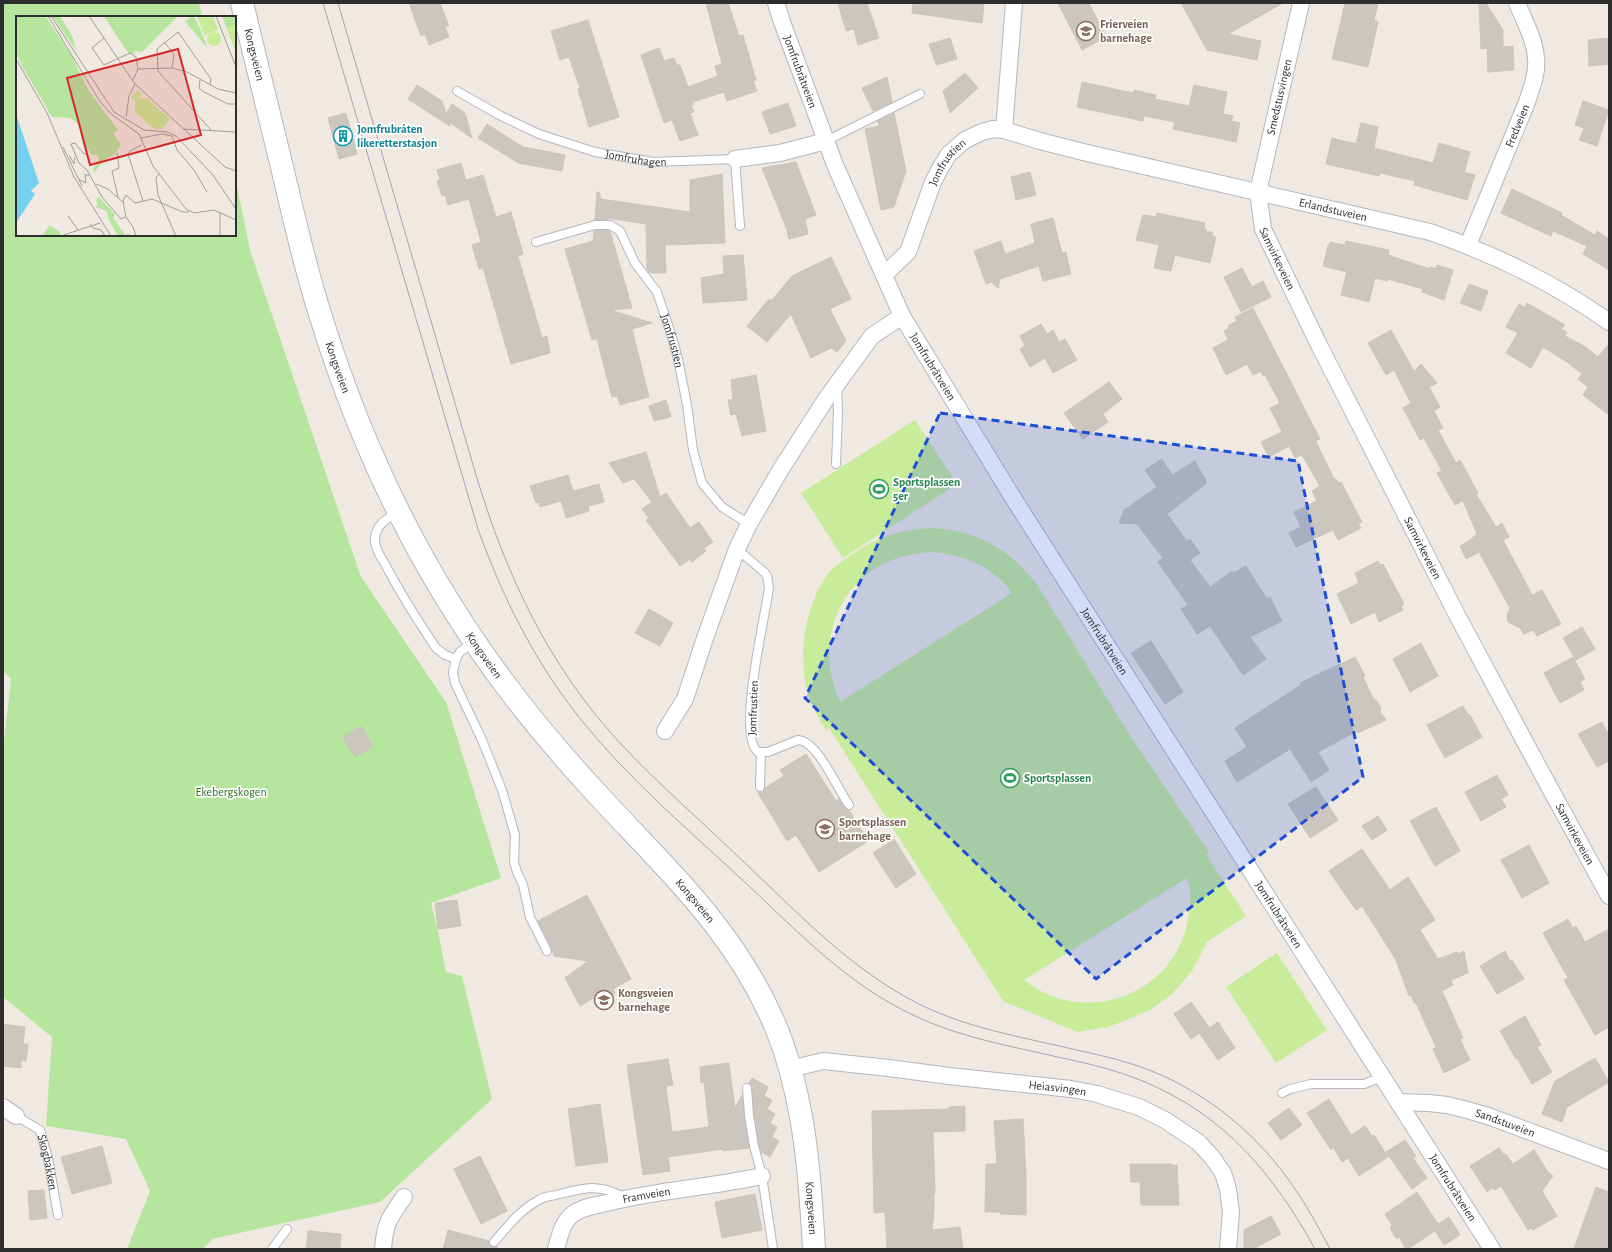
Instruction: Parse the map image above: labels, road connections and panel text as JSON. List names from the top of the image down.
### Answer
{
  "streets": {
    "main road": ["Kongsveien"],
    "street": [
      "Jomfrubråtveien",
      "Smedstusvingen",
      "Fredveien",
      "Jomfruhagen",
      "Jomfrustien",
      "Erlandstuveien",
      "Samvirkeveien",
      "Heiasvingen",
      "Sandstuveien",
      "Skogbakken",
      "Framveien"
    ]
  },
  "crossings": [
    ["Kongsveien", "Heiasvingen"],
    ["Jomfrubråtveien", "Jomfruhagen"],
    ["Jomfrubråtveien", "Jomfrustien"],
    ["Jomfrubråtveien", "Sandstuveien"],
    ["Smedstusvingen", "Erlandstuveien"],
    ["Smedstusvingen", "Samvirkeveien"],
    ["Fredveien", "Erlandstuveien"],
    ["Jomfrustien", "Erlandstuveien"],
    ["Erlandstuveien", "Samvirkeveien"]
  ],
  "parks": ["Ekebergskogen"],
  "places": {
    "school or university": ["Frierveien barnehage", "Sportsplassen barnehage", "Kongsveien barnehage"],
    "building": ["Jomfrubråten likeretterstasjon"],
    "sports": ["Sportsplassen 5er", "Sportsplassen"]
  }
}
